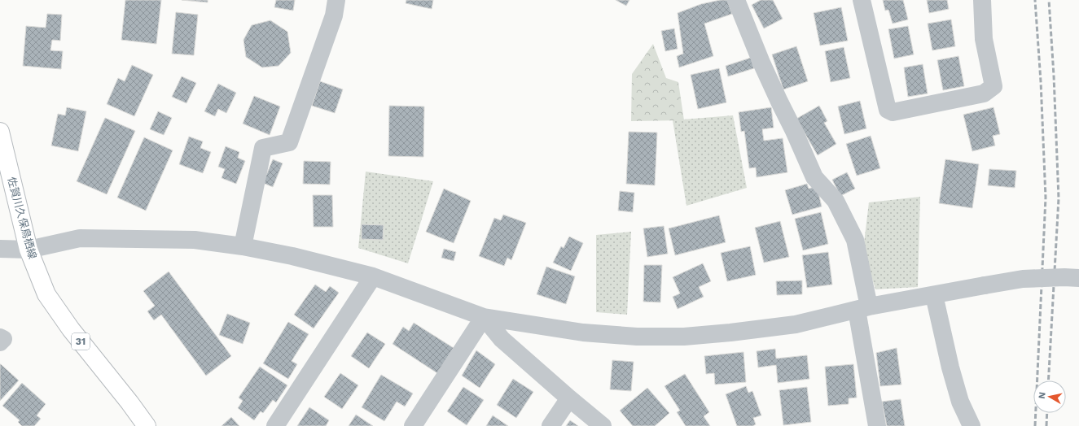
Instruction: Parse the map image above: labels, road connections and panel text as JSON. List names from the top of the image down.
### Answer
{
  "streets": {
    "main road": ["佐賀川久保鳥栖線", "31"]
  },
  "north": "left"
}
